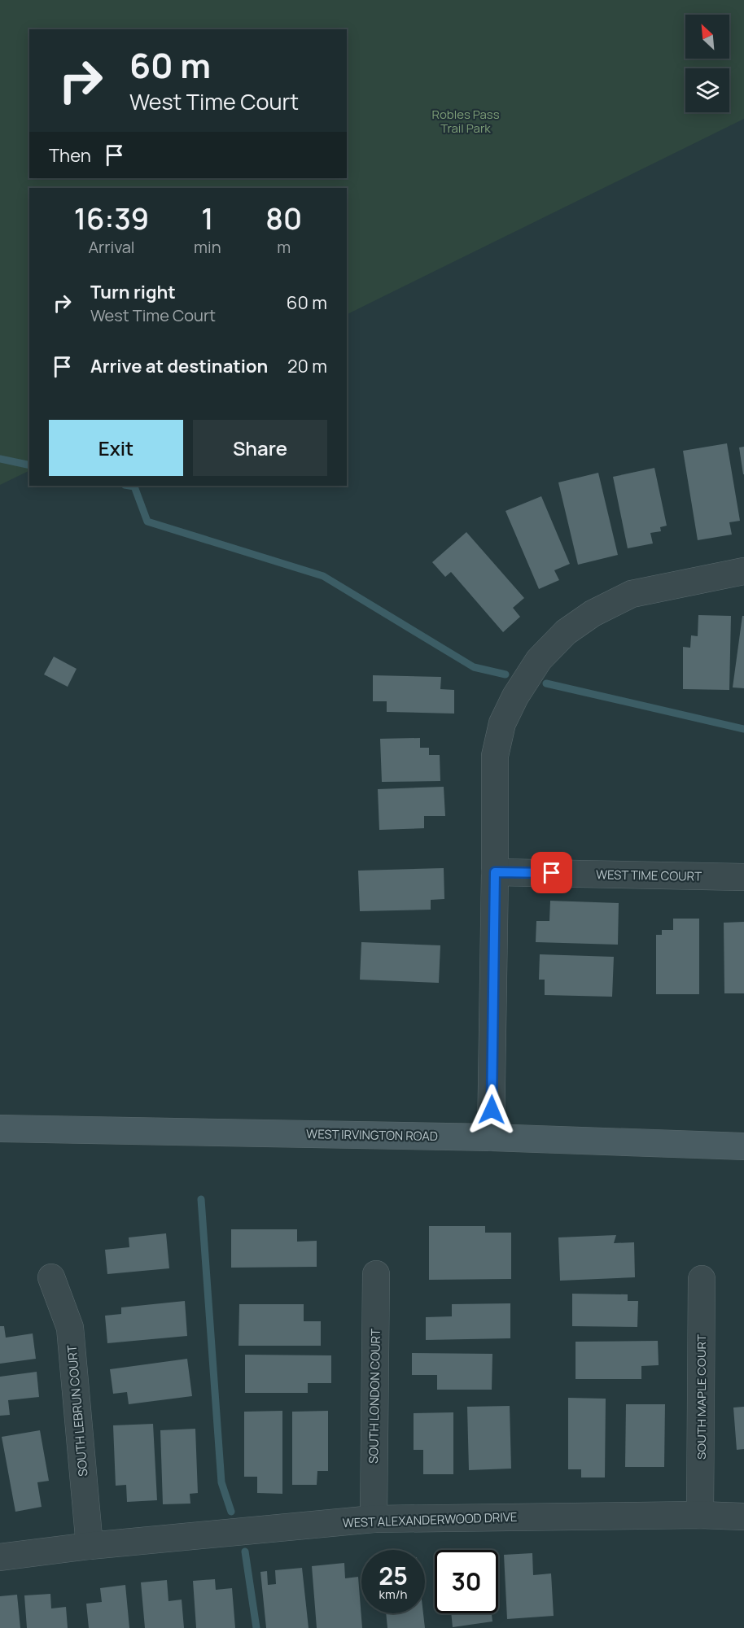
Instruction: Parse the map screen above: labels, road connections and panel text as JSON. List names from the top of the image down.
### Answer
{
  "streets": {
    "main road": ["WEST IRVINGTON ROAD"],
    "street": [
      "WEST TIME COURT",
      "SOUTH LONDON COURT",
      "SOUTH MAPLE COURT",
      "SOUTH LEBRUN COURT",
      "WEST ALEXANDERWOOD DRIVE"
    ]
  },
  "crossings": [
    ["SOUTH LONDON COURT", "WEST ALEXANDERWOOD DRIVE"],
    ["SOUTH MAPLE COURT", "WEST ALEXANDERWOOD DRIVE"],
    ["SOUTH LEBRUN COURT", "WEST ALEXANDERWOOD DRIVE"]
  ],
  "parks": ["Robles Pass Trail Park"],
  "north": "top left",
  "page": {
    "turn": ["60 m", "West Time Court"],
    "then": "Then",
    "eta": [
      "16:39",
      "Arrival",
      "1",
      "min",
      "80",
      "m"
    ],
    "list": [
      {
        "name": "Turn right",
        "note": "West Time Court",
        "value": "60 m"
      },
      {
        "name": "Arrive at destination",
        "value": "20 m"
      }
    ],
    "buttons": ["Exit", "Share"],
    "speed": "25 km/h",
    "limit": "30"
  }
}
